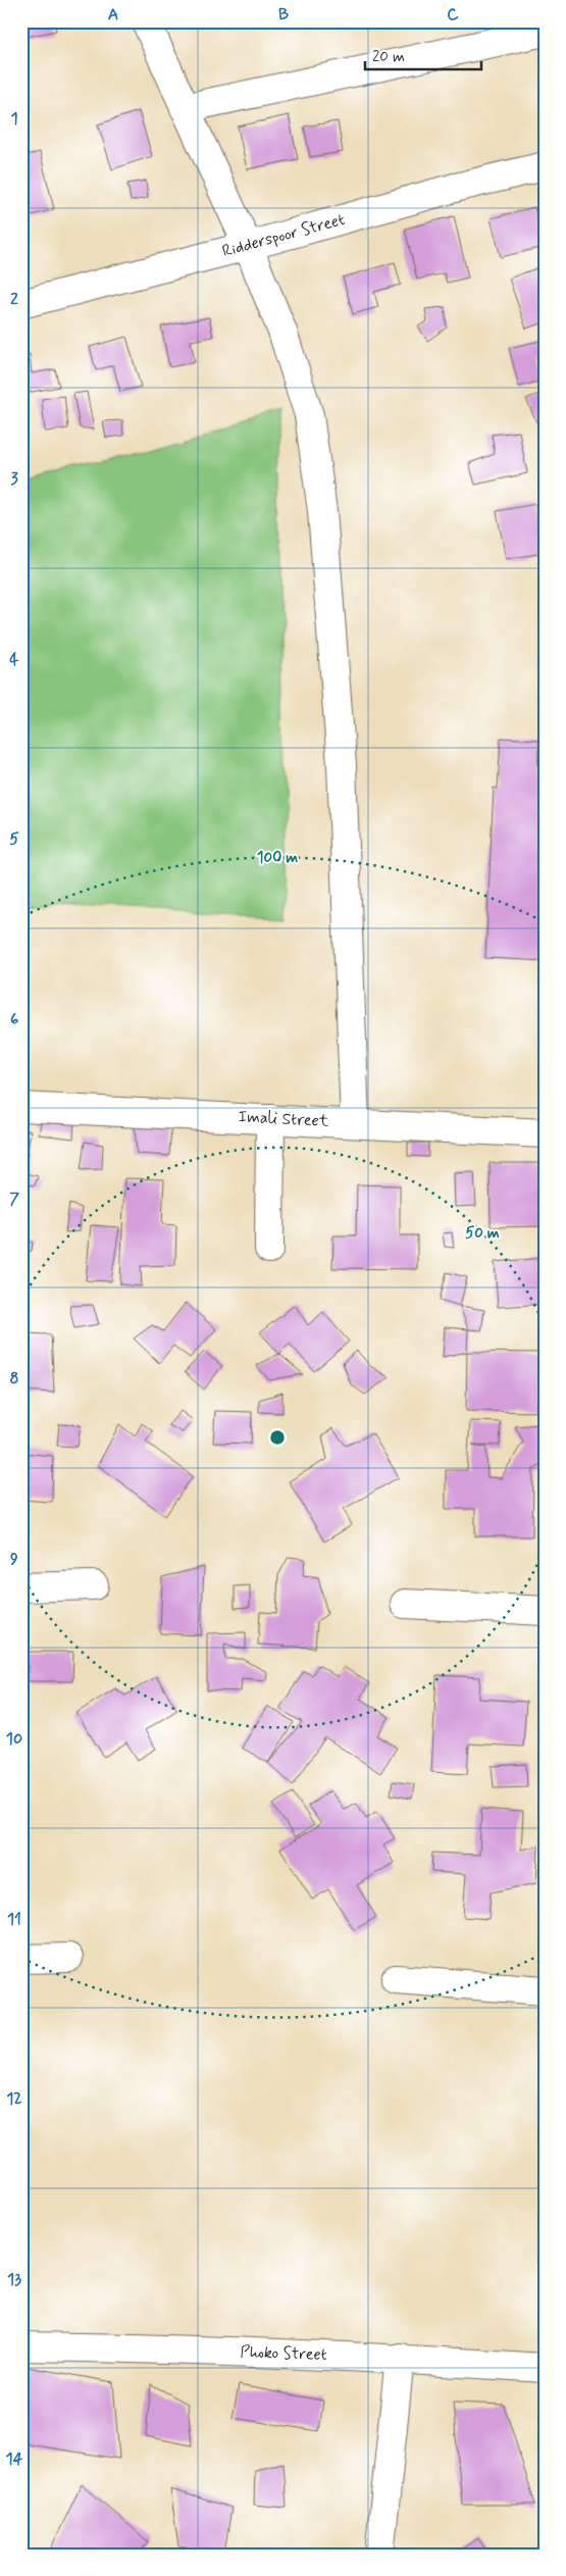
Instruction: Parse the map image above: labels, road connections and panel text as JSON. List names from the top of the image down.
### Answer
{
  "streets": {
    "street": ["Ridderspoor Street", "Imali Street", "Phoko Street"]
  },
  "scale_bar": "20 m",
  "grid": {
    "columns": ["A", "B", "C"],
    "rows": [
      "1",
      "2",
      "3",
      "4",
      "5",
      "6",
      "7",
      "8",
      "9",
      "10",
      "11",
      "12",
      "13",
      "14"
    ]
  },
  "rings": ["100 m", "50 m"]
}
